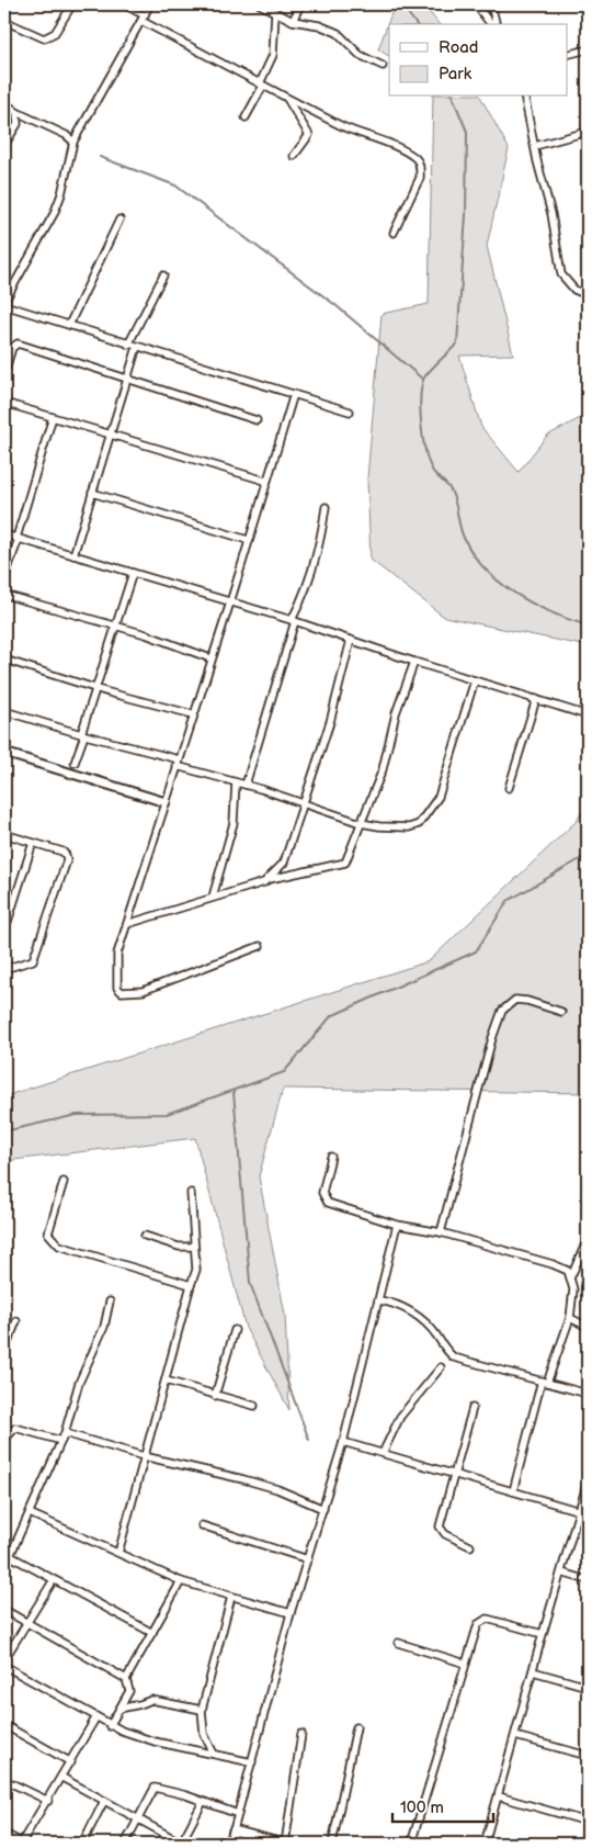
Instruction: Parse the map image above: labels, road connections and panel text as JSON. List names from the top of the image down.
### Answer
{
  "legend": ["Road", "Park"],
  "scale_bar": "100 m"
}
